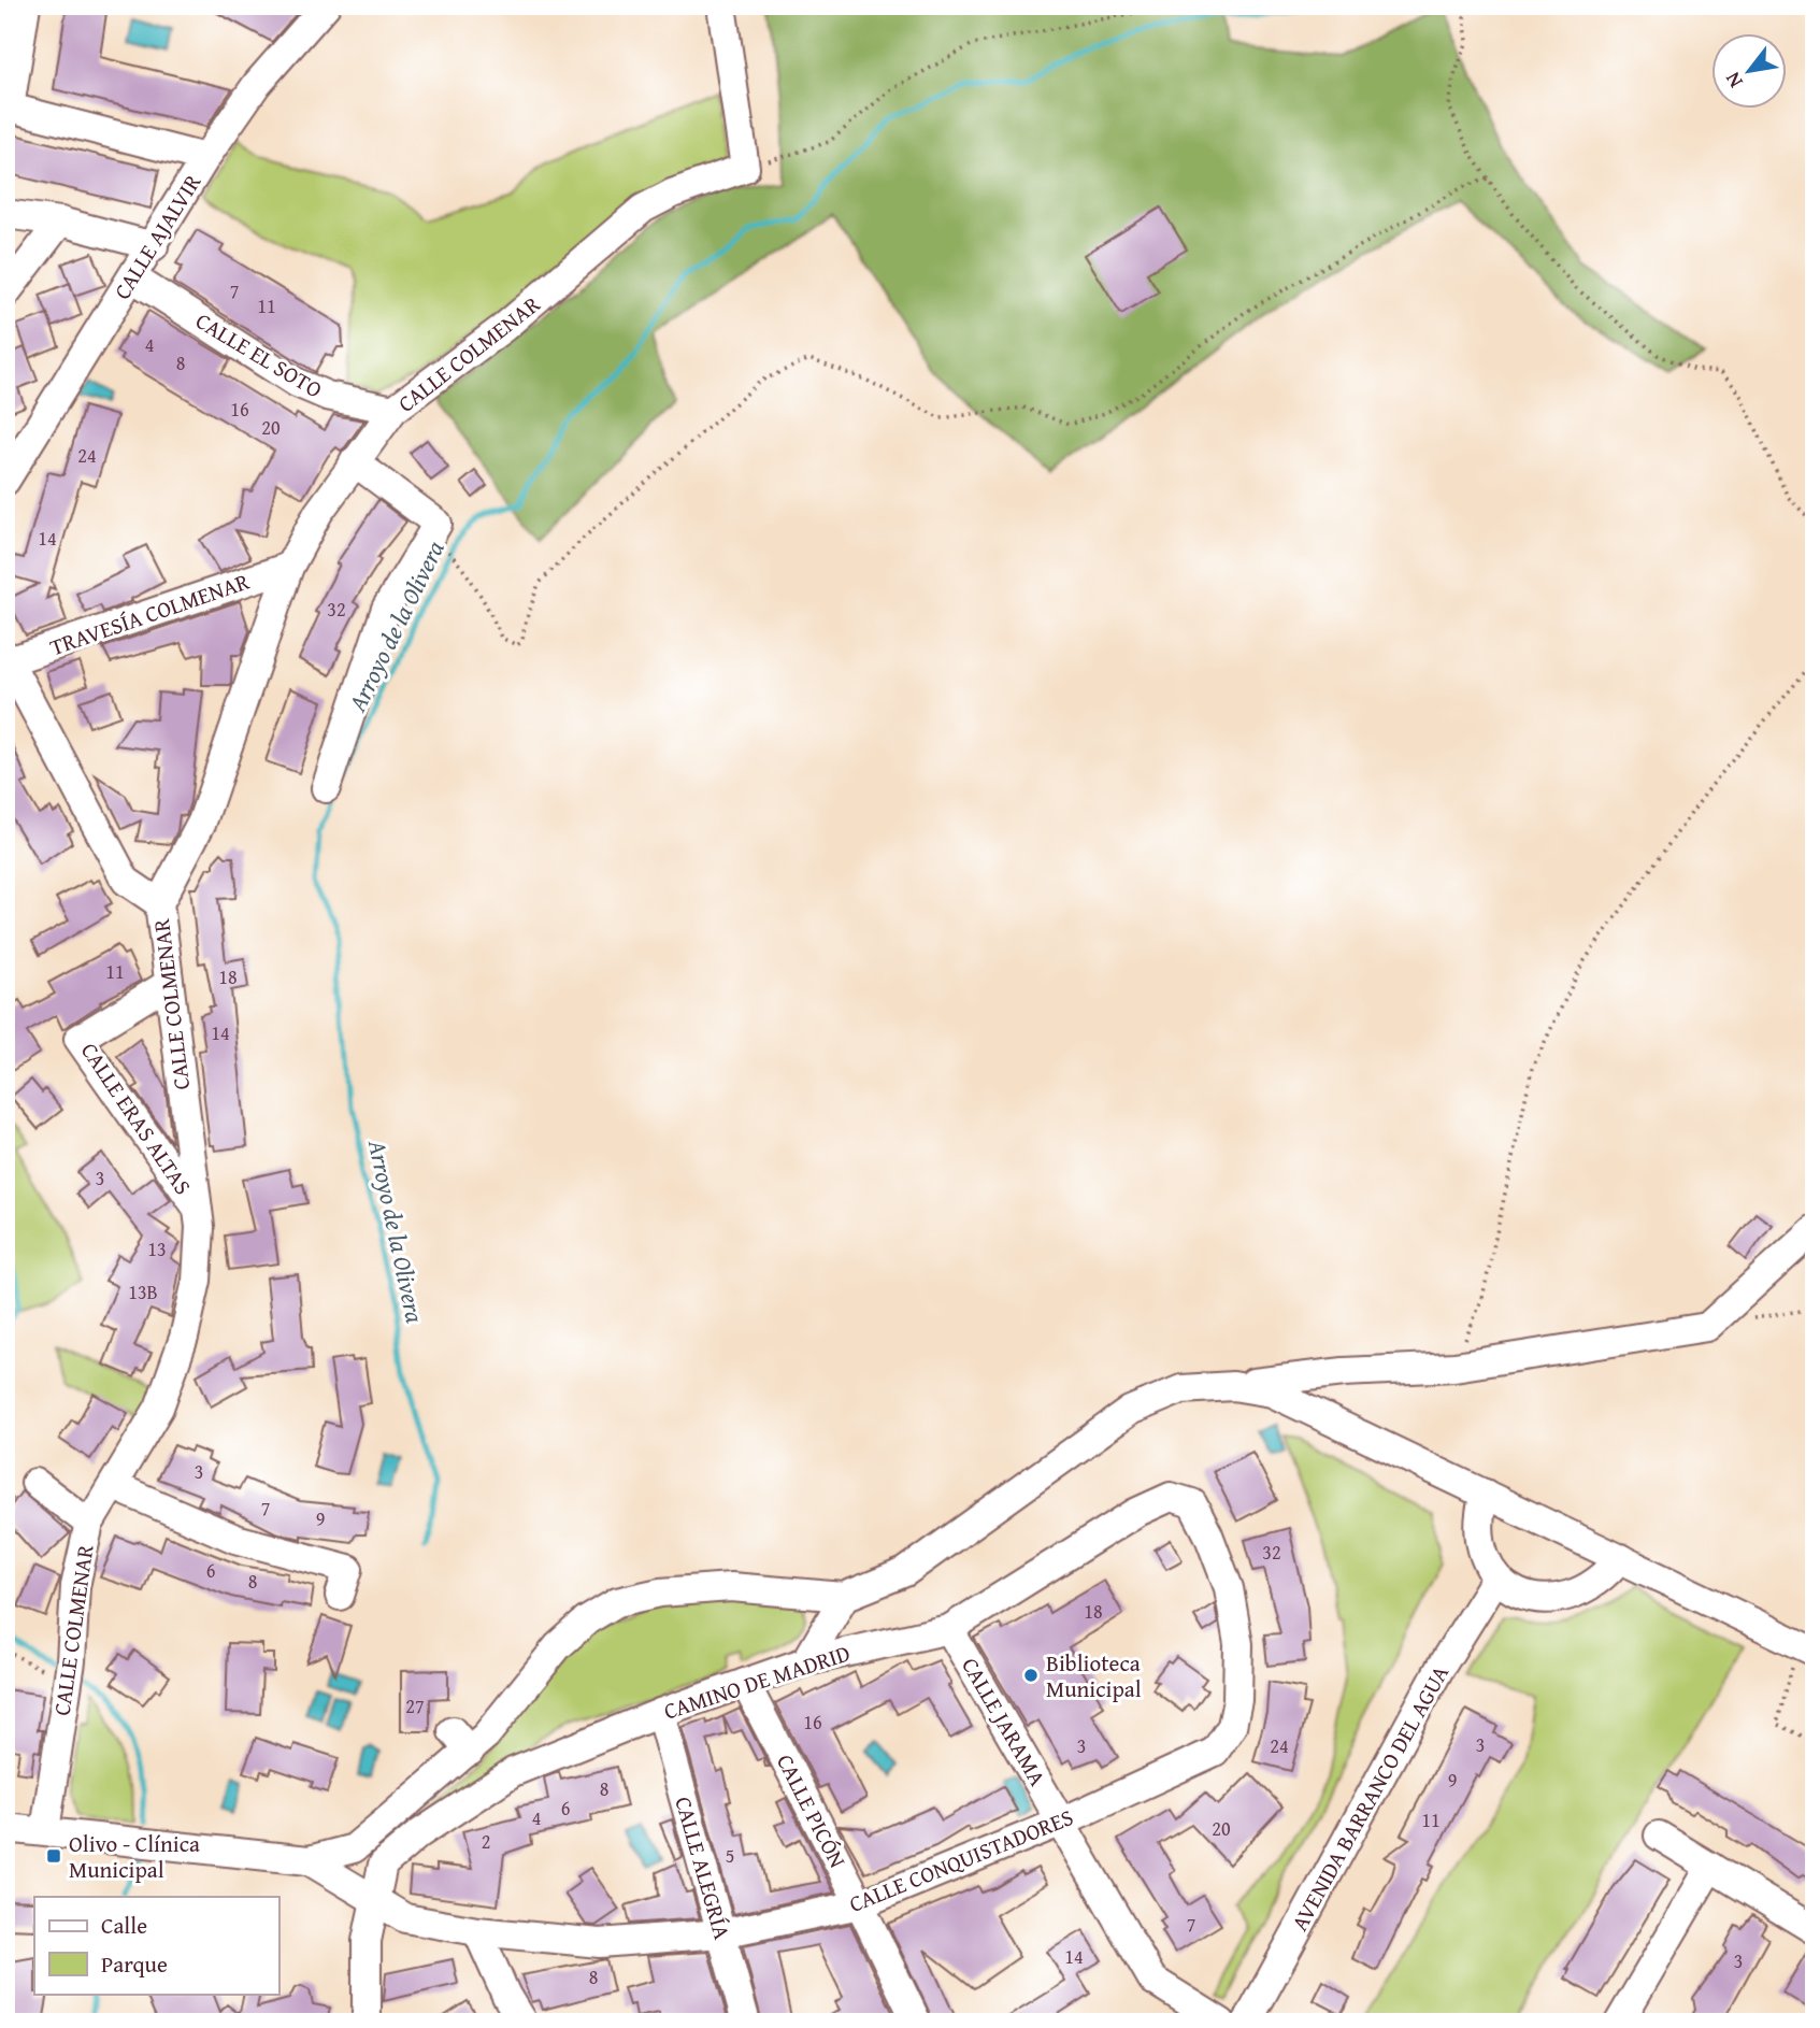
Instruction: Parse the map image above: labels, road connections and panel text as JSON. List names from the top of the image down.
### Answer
{
  "streets": {
    "street": [
      "CALLE AJALVIR",
      "CALLE COLMENAR",
      "CALLE EL SOTO",
      "TRAVESÍA COLMENAR",
      "CALLE ERAS ALTAS",
      "CAMINO DE MADRID",
      "CALLE JARAMA",
      "AVENIDA BARRANCO DEL AGUA",
      "CALLE PICÓN",
      "CALLE CONQUISTADORES",
      "CALLE ALEGRÍA"
    ]
  },
  "crossings": [
    ["CALLE AJALVIR", "CALLE EL SOTO"],
    ["CALLE COLMENAR", "CALLE EL SOTO"],
    ["CALLE COLMENAR", "TRAVESÍA COLMENAR"],
    ["CALLE COLMENAR", "CALLE ERAS ALTAS"],
    ["CAMINO DE MADRID", "CALLE JARAMA"],
    ["CAMINO DE MADRID", "CALLE PICÓN"],
    ["CAMINO DE MADRID", "CALLE CONQUISTADORES"],
    ["CAMINO DE MADRID", "CALLE ALEGRÍA"],
    ["CALLE JARAMA", "AVENIDA BARRANCO DEL AGUA"],
    ["CALLE JARAMA", "CALLE CONQUISTADORES"],
    ["CALLE PICÓN", "CALLE CONQUISTADORES"],
    ["CALLE CONQUISTADORES", "CALLE ALEGRÍA"]
  ],
  "water": ["Arroyo de la Olivera"],
  "places": {
    "other": ["Biblioteca Municipal"],
    "transit": ["Olivo - Clínica Municipal"]
  },
  "house_numbers": [
    "7",
    "11",
    "4",
    "8",
    "16",
    "20",
    "24",
    "14",
    "32",
    "11",
    "18",
    "14",
    "3",
    "13",
    "13B",
    "3",
    "7",
    "9",
    "32",
    "6",
    "8",
    "18",
    "27",
    "16",
    "3",
    "3",
    "24",
    "9",
    "8",
    "6",
    "4",
    "11",
    "20",
    "2",
    "5",
    "7",
    "14",
    "3",
    "8"
  ],
  "legend": ["Calle", "Parque"],
  "north": "bottom left"
}
